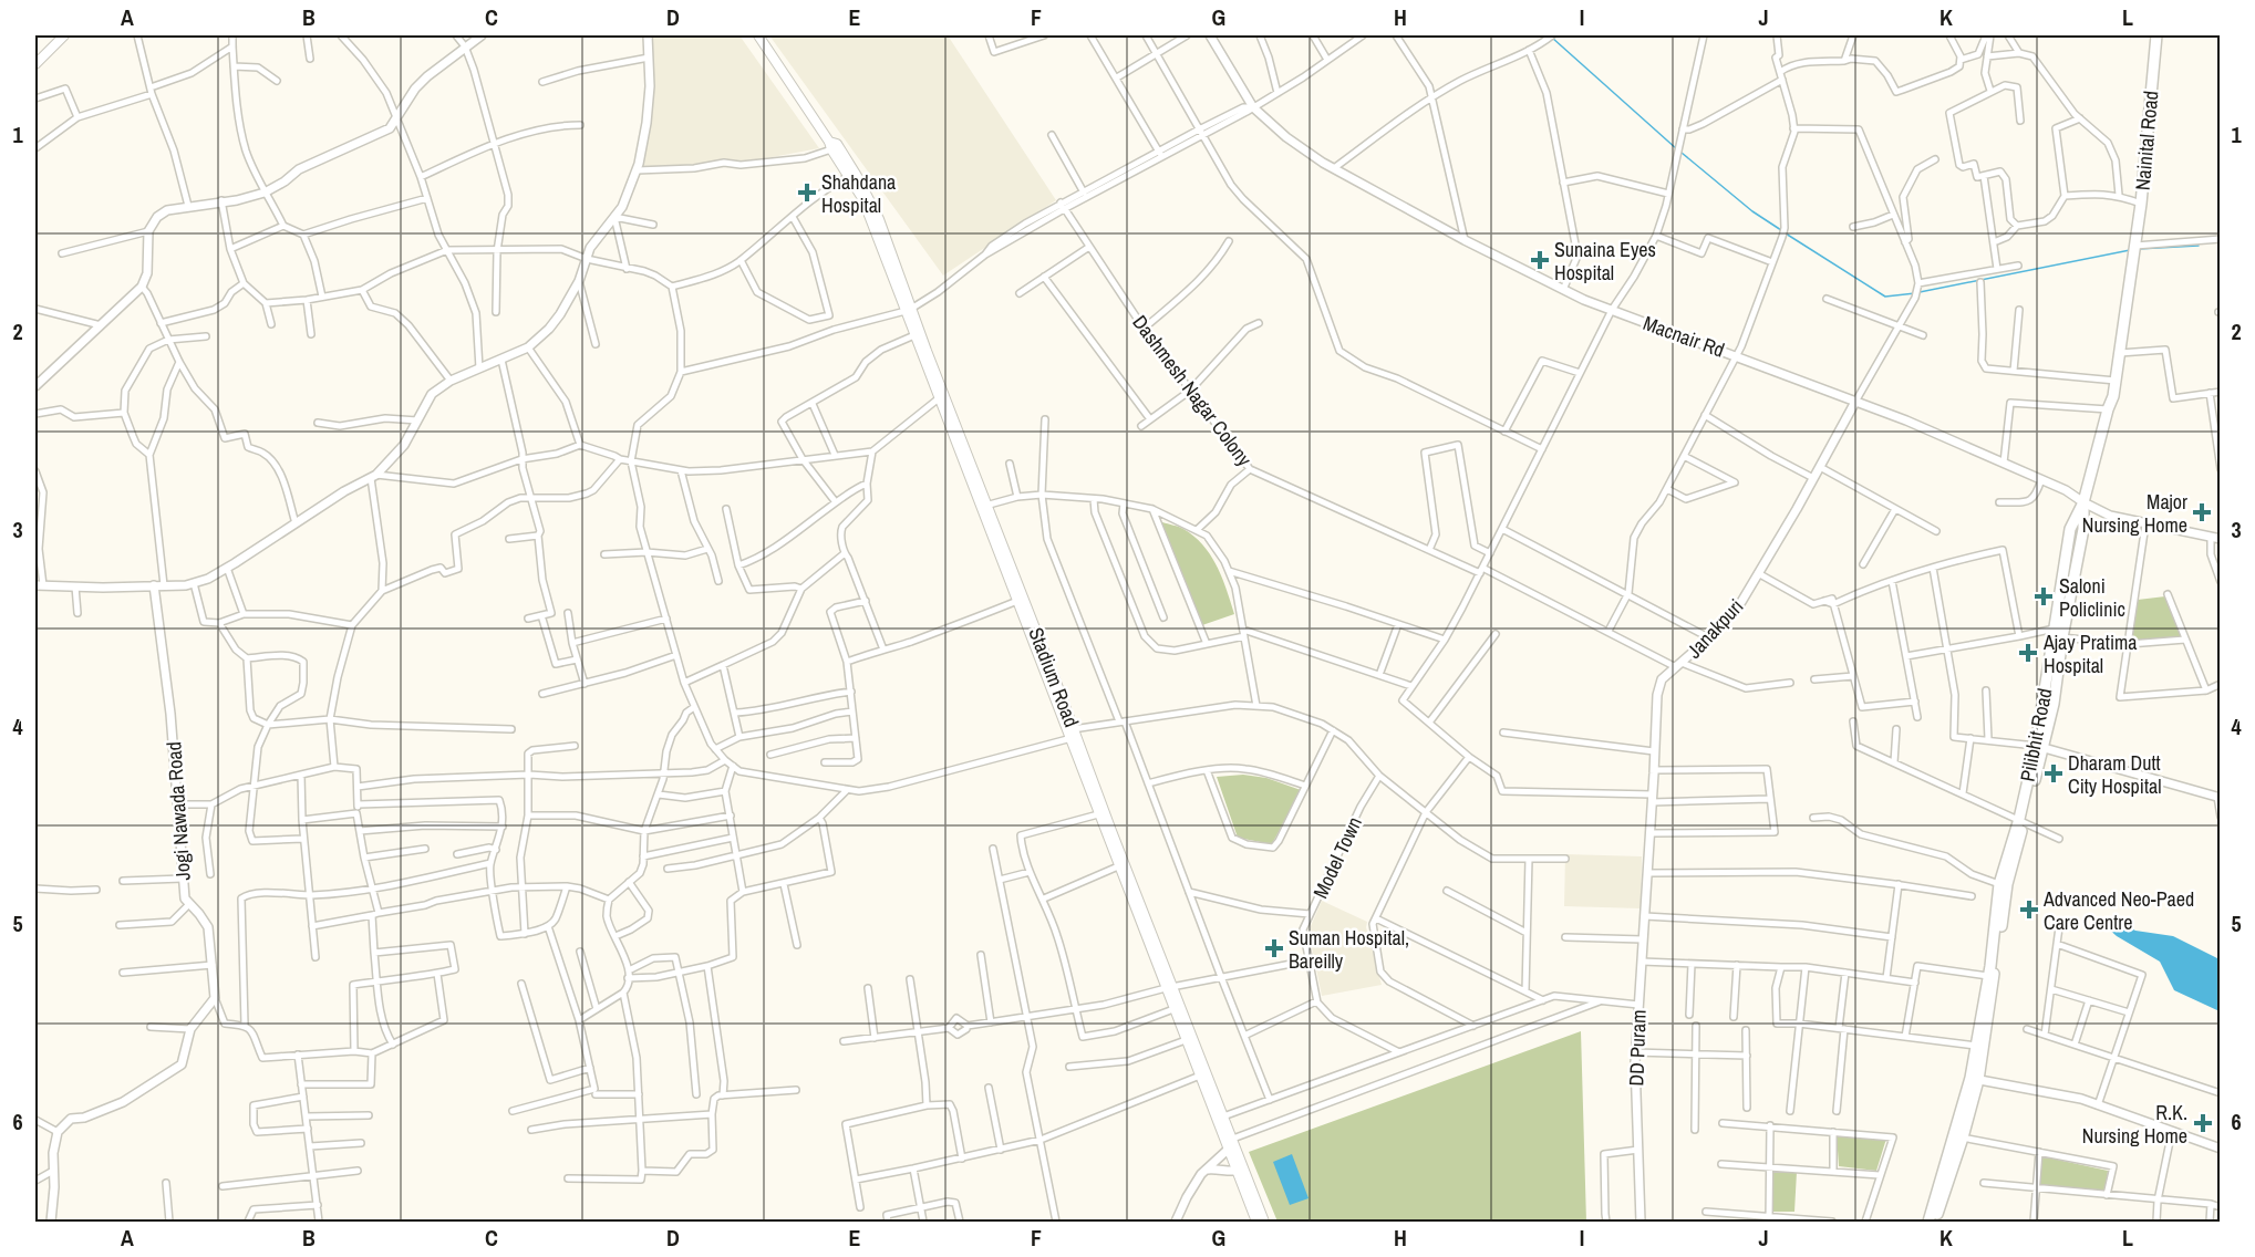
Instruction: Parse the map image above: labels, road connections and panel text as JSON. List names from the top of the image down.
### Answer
{
  "streets": {
    "highway": ["Nainital Road", "Pilibhit Road"],
    "main road": ["Stadium Road"],
    "street": [
      "Macnair Rd",
      "Dashmesh Nagar Colony",
      "Janakpuri",
      "Jogi Nawada Road",
      "Model Town",
      "DD Puram"
    ]
  },
  "crossings": [
    ["Macnair Rd", "Janakpuri"],
    ["Macnair Rd", "Pilibhit Road"],
    ["Dashmesh Nagar Colony", "Janakpuri"],
    ["Janakpuri", "DD Puram"]
  ],
  "places": {
    "health": [
      "Shahdana Hospital",
      "Sunaina Eyes Hospital",
      "Major Nursing Home",
      "Saloni Policlinic",
      "Ajay Pratima Hospital",
      "Dharam Dutt City Hospital",
      "Advanced Neo-Paed Care Centre",
      "Suman Hospital, Bareilly",
      "R.K. Nursing Home"
    ]
  },
  "grid": {
    "columns": [
      "A",
      "B",
      "C",
      "D",
      "E",
      "F",
      "G",
      "H",
      "I",
      "J",
      "K",
      "L"
    ],
    "rows": [
      "1",
      "2",
      "3",
      "4",
      "5",
      "6"
    ]
  }
}
